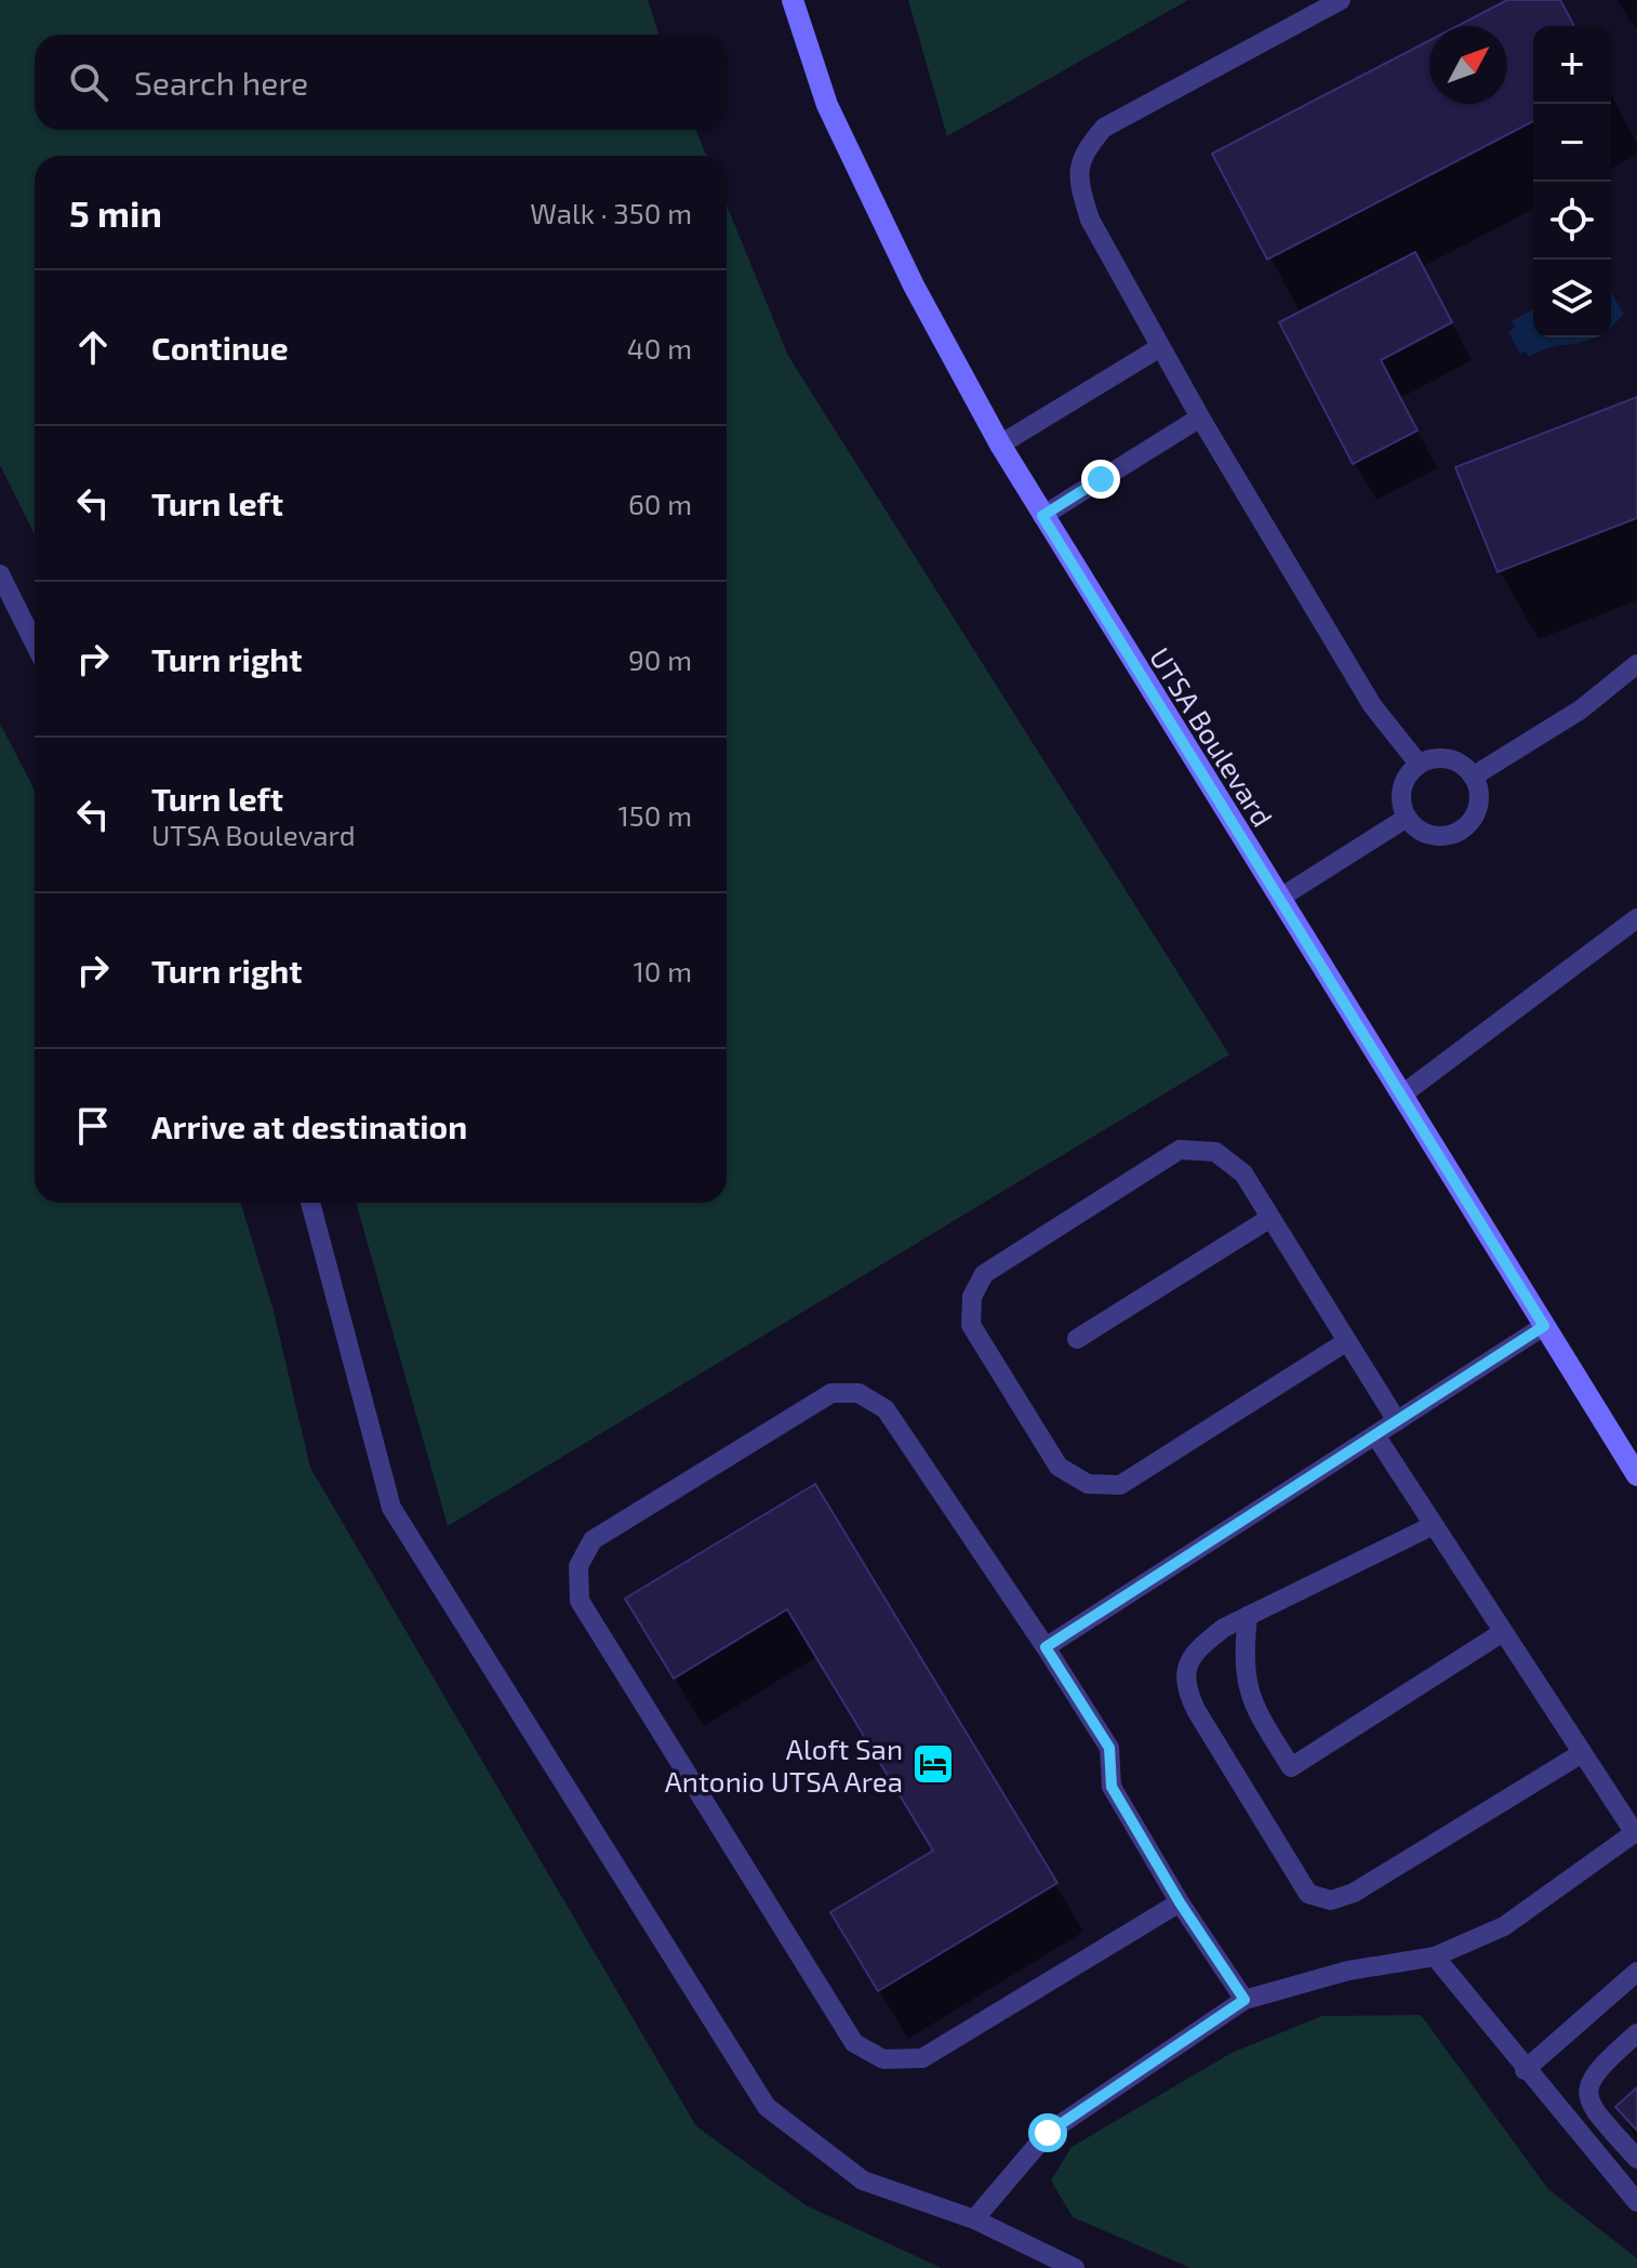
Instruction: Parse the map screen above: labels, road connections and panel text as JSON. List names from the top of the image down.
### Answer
{
  "streets": {
    "main road": ["UTSA Boulevard"]
  },
  "places": {
    "hotel": ["Aloft San Antonio UTSA Area"]
  },
  "north": "top right",
  "page": {
    "map_buttons": ["+", "−"],
    "search": "Search here",
    "heading": ["5 min", "Walk · 350 m"],
    "list": [
      ["Continue", "40 m"],
      ["Turn left", "60 m"],
      ["Turn right", "90 m"],
      ["Turn left", "UTSA Boulevard", "150 m"],
      ["Turn right", "10 m"],
      "Arrive at destination"
    ]
  }
}
